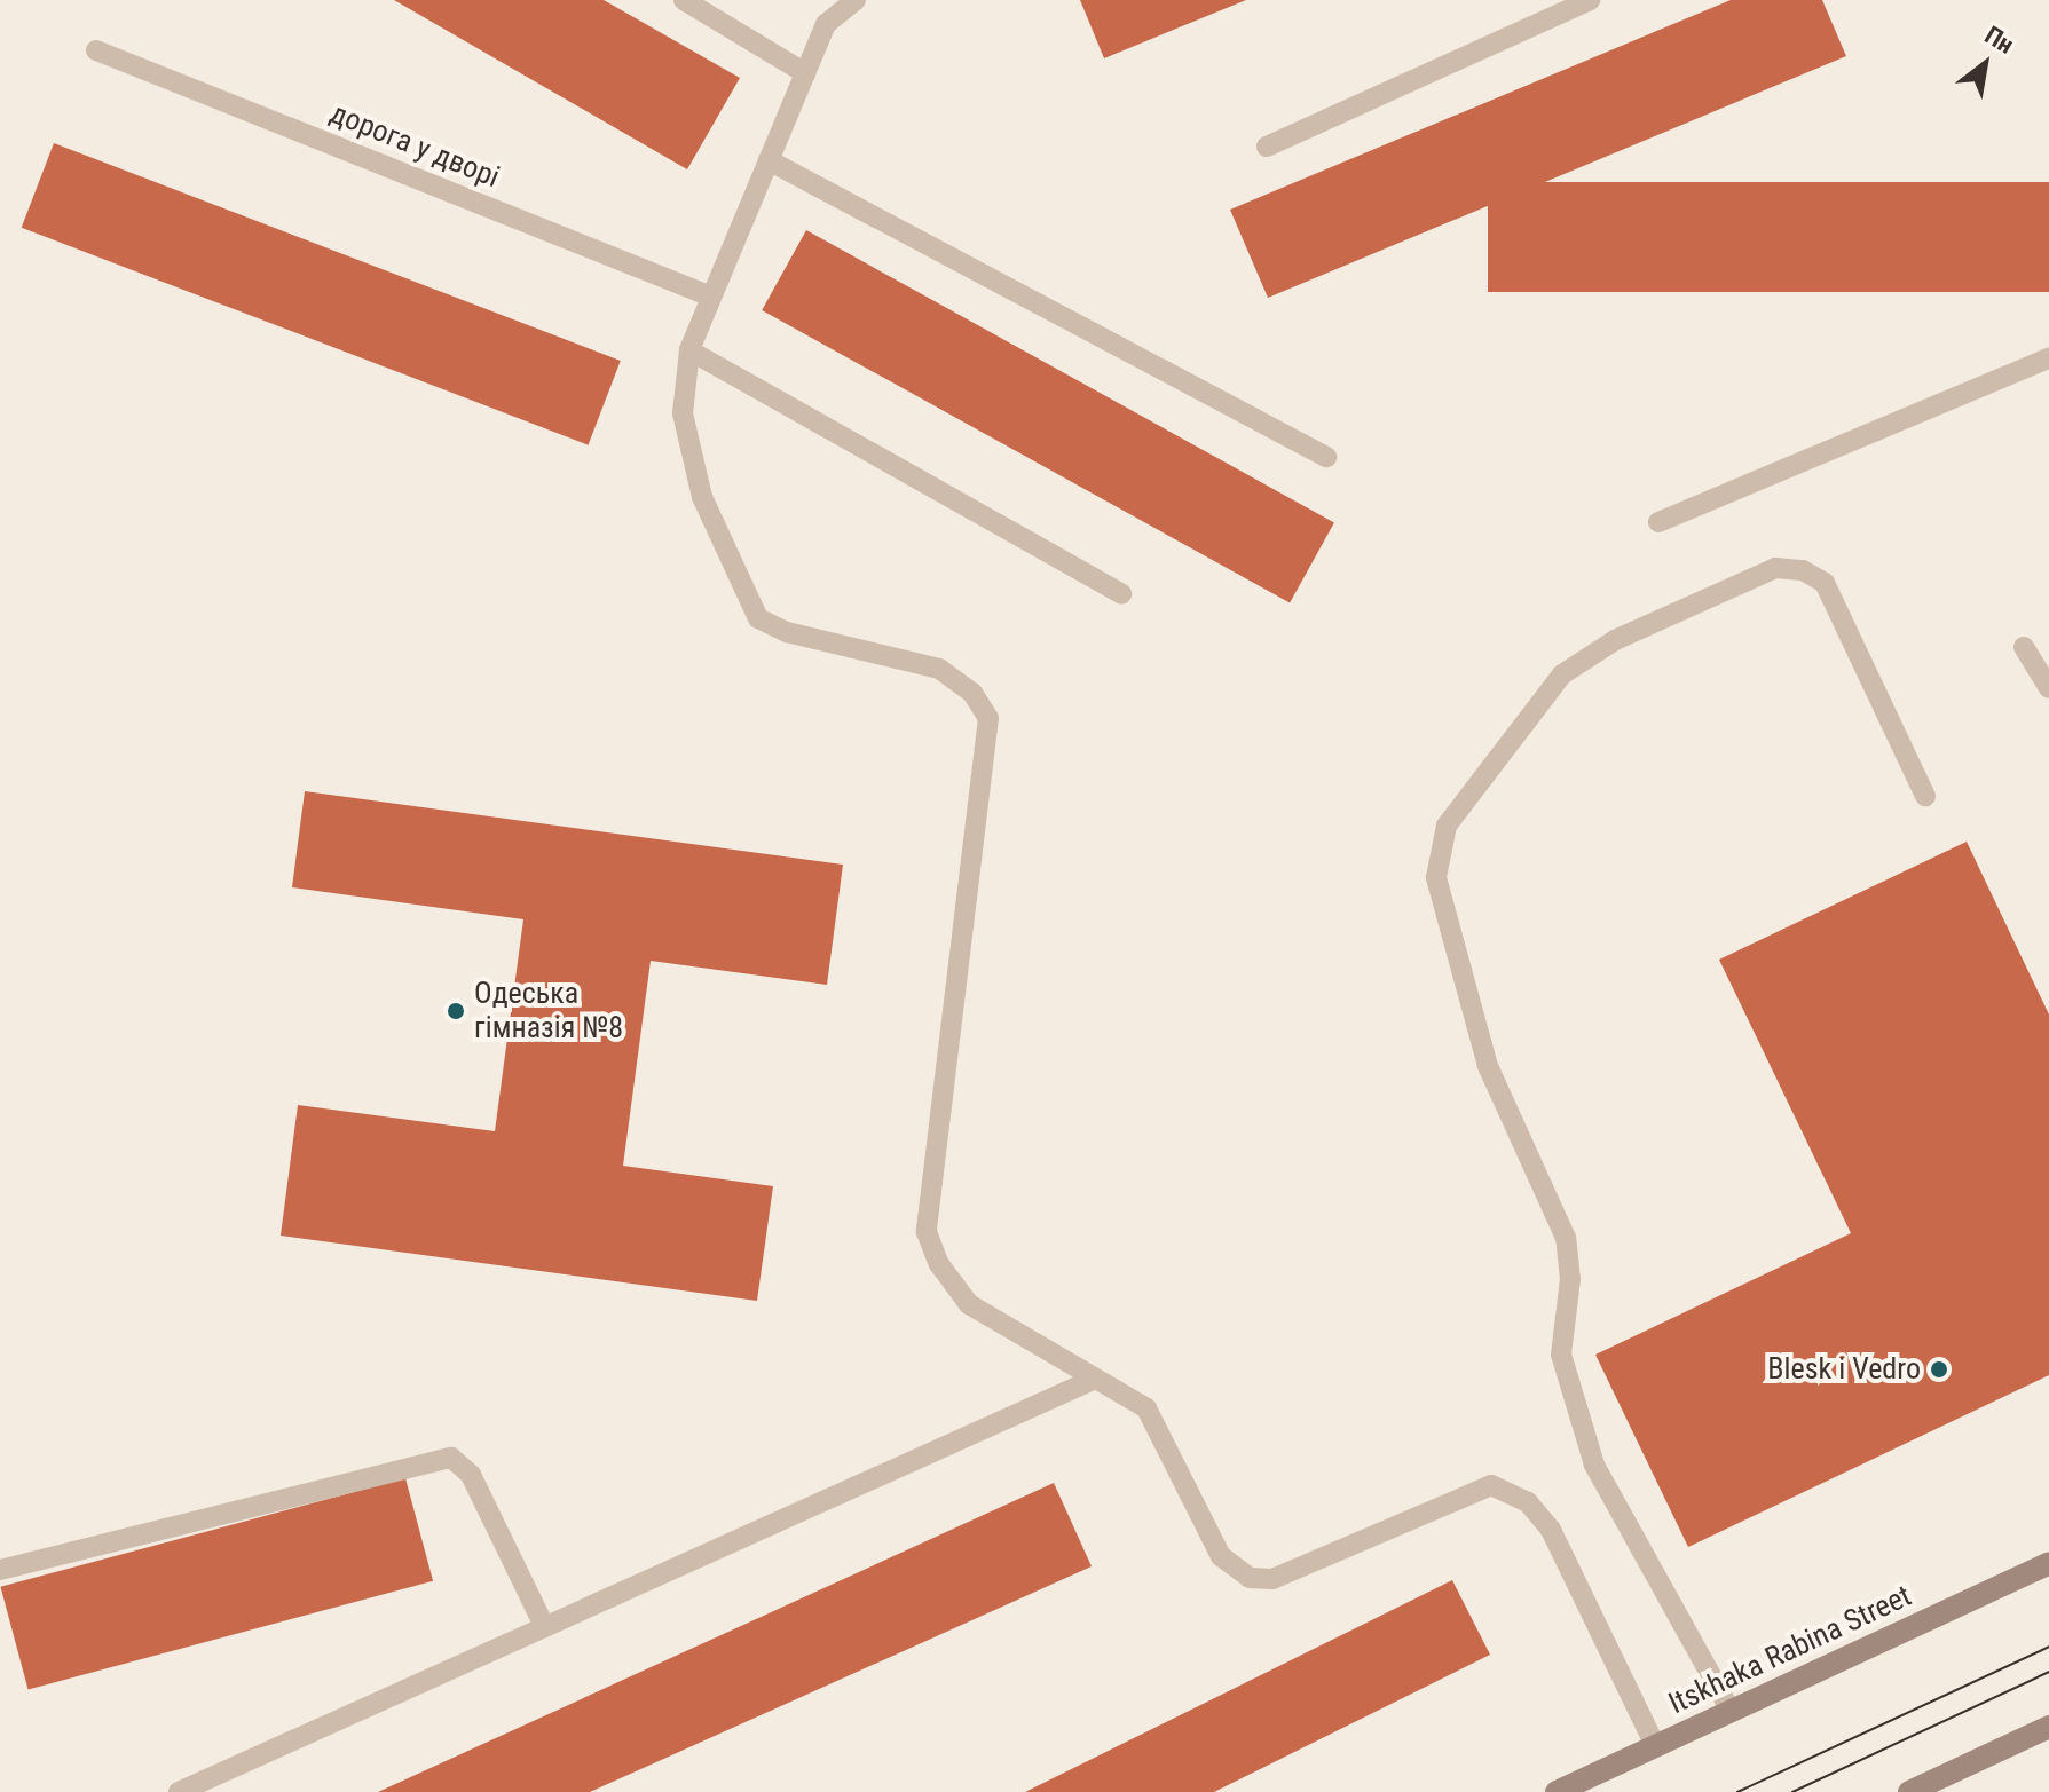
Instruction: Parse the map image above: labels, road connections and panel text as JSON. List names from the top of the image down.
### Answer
{
  "streets": {
    "main road": ["Itskhaka Rabina Street"],
    "lane": ["дорога у дворі"]
  },
  "places": ["Одеська гімназія №8", "Blesk i Vedro"],
  "north": "top right"
}
